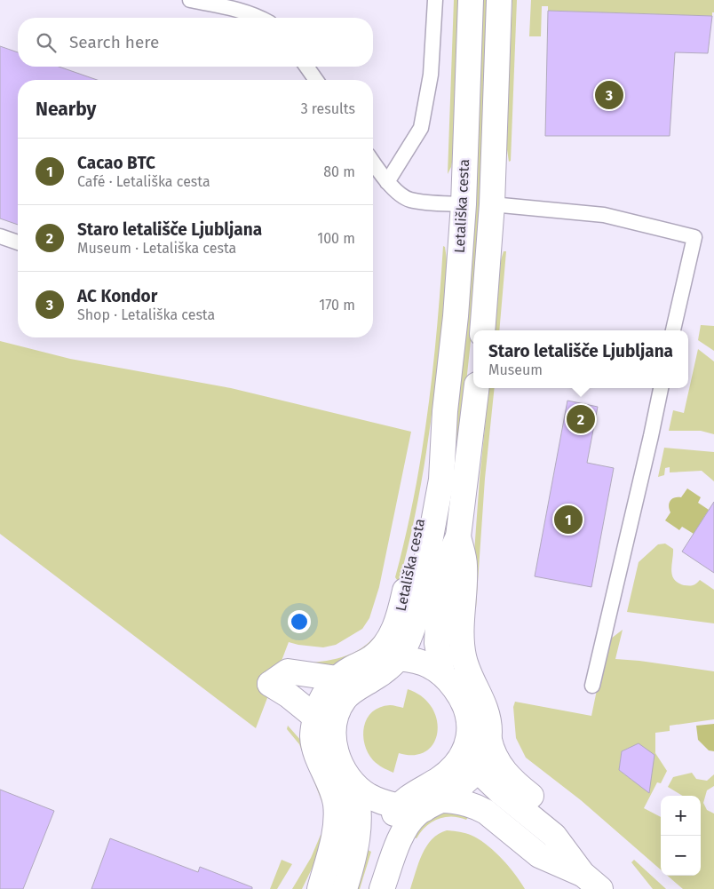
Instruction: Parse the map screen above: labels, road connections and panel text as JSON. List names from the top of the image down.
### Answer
{
  "streets": {
    "main road": ["Letališka cesta"]
  },
  "page": {
    "search": "Search here",
    "pins": ["3", "2", "1"],
    "heading": ["Nearby", "3 results"],
    "list": [
      {
        "mark": "1",
        "name": "Cacao BTC",
        "note": "Café · Letališka cesta",
        "value": "80 m"
      },
      {
        "mark": "2",
        "name": "Staro letališče Ljubljana",
        "note": "Museum · Letališka cesta",
        "value": "100 m"
      },
      {
        "mark": "3",
        "name": "AC Kondor",
        "note": "Shop · Letališka cesta",
        "value": "170 m"
      }
    ],
    "popup": ["Staro letališče Ljubljana", "Museum"],
    "map_buttons": ["+", "−"]
  }
}
